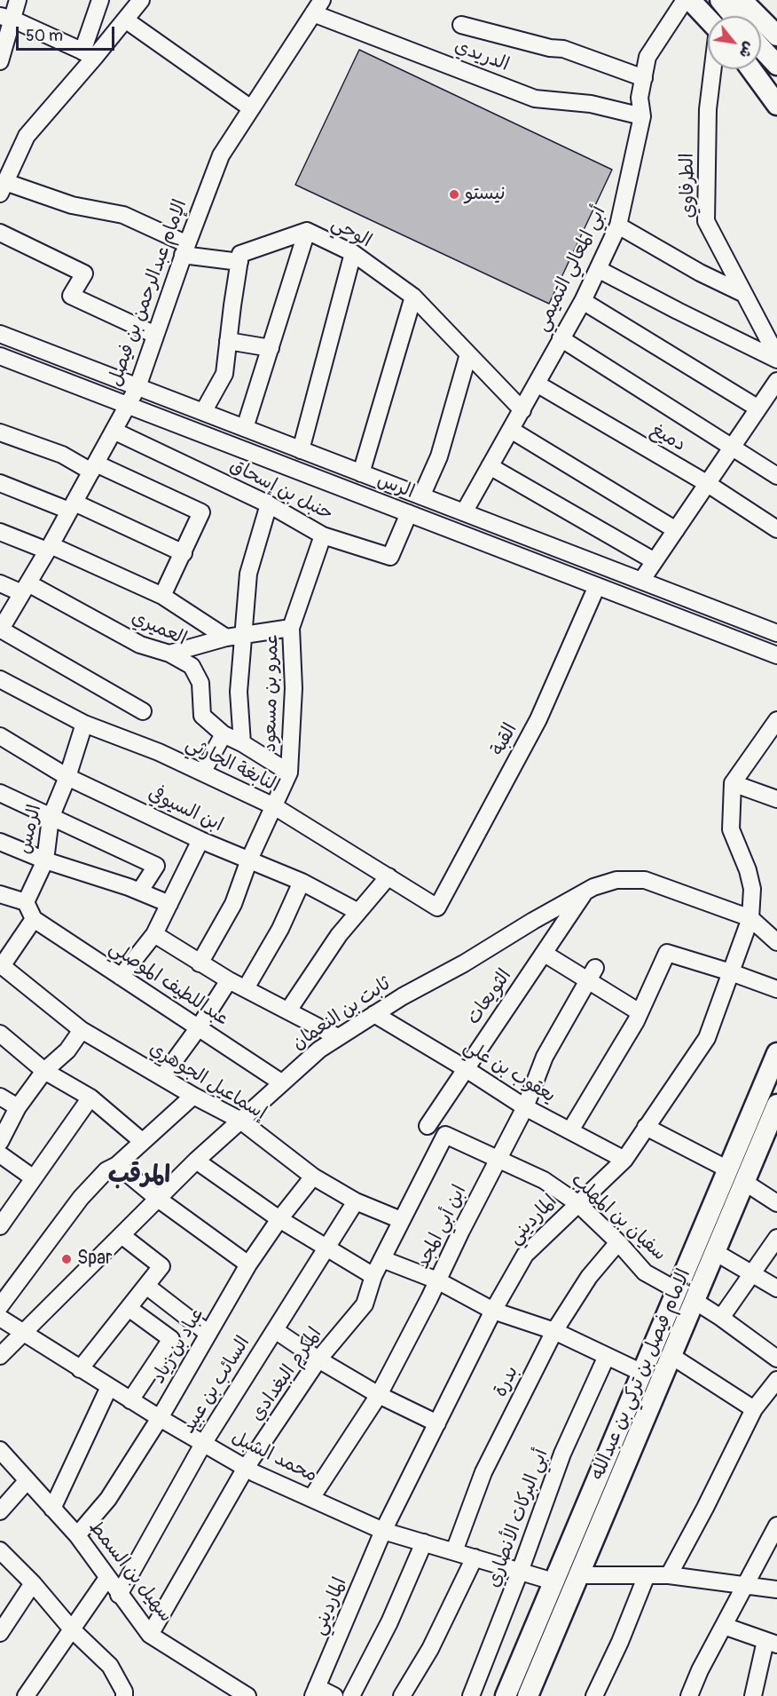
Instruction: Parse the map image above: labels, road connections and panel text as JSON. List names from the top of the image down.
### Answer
{
  "streets": {
    "main road": ["الإمام فيصل بن تركي بن عبدالله"],
    "street": [
      "الدريدي",
      "الطرفاوي",
      "الوحي",
      "أبي المعالي التميمي",
      "الإمام عبدالرحمن بن فيصل",
      "دميغ",
      "الرس",
      "حنبل بن إسحاق",
      "العميري",
      "عمرو بن مسعود",
      "القبة",
      "النابغة الحارثي",
      "ابن السيوفي",
      "الرمس",
      "عبداللطيف الموصلي",
      "الثويعات",
      "ثابت بن النعمان",
      "يعقوب بن علي",
      "إسماعيل الجوهري",
      "سفيان بن المهلب",
      "المارديني",
      "ابن أبي المجد",
      "عباد بن زياد",
      "المكرم البغدادي",
      "بدرة",
      "السائب بن عبيد",
      "محمد الشبل",
      "أبي البركات الأنصاري",
      "سهيل بن السمط"
    ]
  },
  "crossings": [
    ["الدريدي", "أبي المعالي التميمي"],
    ["الدريدي", "الإمام عبدالرحمن بن فيصل"],
    ["الوحي", "أبي المعالي التميمي"],
    ["أبي المعالي التميمي", "دميغ"],
    ["أبي المعالي التميمي", "الرس"],
    ["الإمام عبدالرحمن بن فيصل", "الرس"],
    ["الإمام عبدالرحمن بن فيصل", "حنبل بن إسحاق"],
    ["الإمام عبدالرحمن بن فيصل", "العميري"],
    ["الرس", "حنبل بن إسحاق"],
    ["الرس", "القبة"],
    ["حنبل بن إسحاق", "عمرو بن مسعود"],
    ["العميري", "عمرو بن مسعود"],
    ["عمرو بن مسعود", "النابغة الحارثي"],
    ["عمرو بن مسعود", "ابن السيوفي"],
    ["القبة", "النابغة الحارثي"],
    ["النابغة الحارثي", "الرمس"],
    ["ابن السيوفي", "الرمس"],
    ["عبداللطيف الموصلي", "ثابت بن النعمان"],
    ["الثويعات", "ثابت بن النعمان"],
    ["الثويعات", "يعقوب بن علي"],
    ["ثابت بن النعمان", "يعقوب بن علي"],
    ["ثابت بن النعمان", "إسماعيل الجوهري"],
    ["ثابت بن النعمان", "المارديني"],
    ["ثابت بن النعمان", "محمد الشبل"],
    ["يعقوب بن علي", "المارديني"],
    ["يعقوب بن علي", "ابن أبي المجد"],
    ["إسماعيل الجوهري", "عباد بن زياد"],
    ["إسماعيل الجوهري", "المكرم البغدادي"],
    ["إسماعيل الجوهري", "السائب بن عبيد"],
    ["سفيان بن المهلب", "المارديني"],
    ["سفيان بن المهلب", "ابن أبي المجد"],
    ["سفيان بن المهلب", "المكرم البغدادي"],
    ["سفيان بن المهلب", "الإمام فيصل بن تركي بن عبدالله"],
    ["سفيان بن المهلب", "بدرة"],
    ["المارديني", "محمد الشبل"],
    ["ابن أبي المجد", "محمد الشبل"],
    ["عباد بن زياد", "محمد الشبل"],
    ["عباد بن زياد", "سهيل بن السمط"],
    ["المكرم البغدادي", "محمد الشبل"],
    ["المكرم البغدادي", "سهيل بن السمط"],
    ["الإمام فيصل بن تركي بن عبدالله", "محمد الشبل"],
    ["بدرة", "محمد الشبل"],
    ["السائب بن عبيد", "محمد الشبل"],
    ["السائب بن عبيد", "سهيل بن السمط"],
    ["محمد الشبل", "أبي البركات الأنصاري"]
  ],
  "districts": ["المرقب"],
  "places": ["نيستو", "Spar"],
  "scale_bar": "50 m",
  "north": "bottom right"
}
